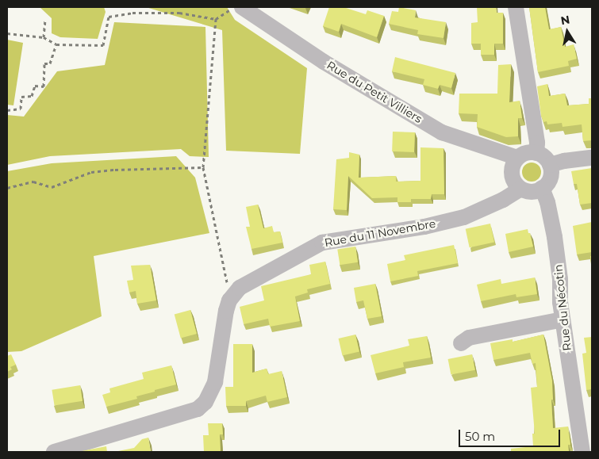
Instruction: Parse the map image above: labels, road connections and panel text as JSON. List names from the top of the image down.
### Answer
{
  "streets": {
    "street": ["Rue du Petit Villiers", "Rue du 11 Novembre", "Rue du Nécotin"]
  },
  "crossings": [
    ["Rue du Petit Villiers", "Rue du 11 Novembre"],
    ["Rue du Petit Villiers", "Rue du Nécotin"],
    ["Rue du 11 Novembre", "Rue du Nécotin"]
  ],
  "scale_bar": "50 m",
  "north": "top"
}
